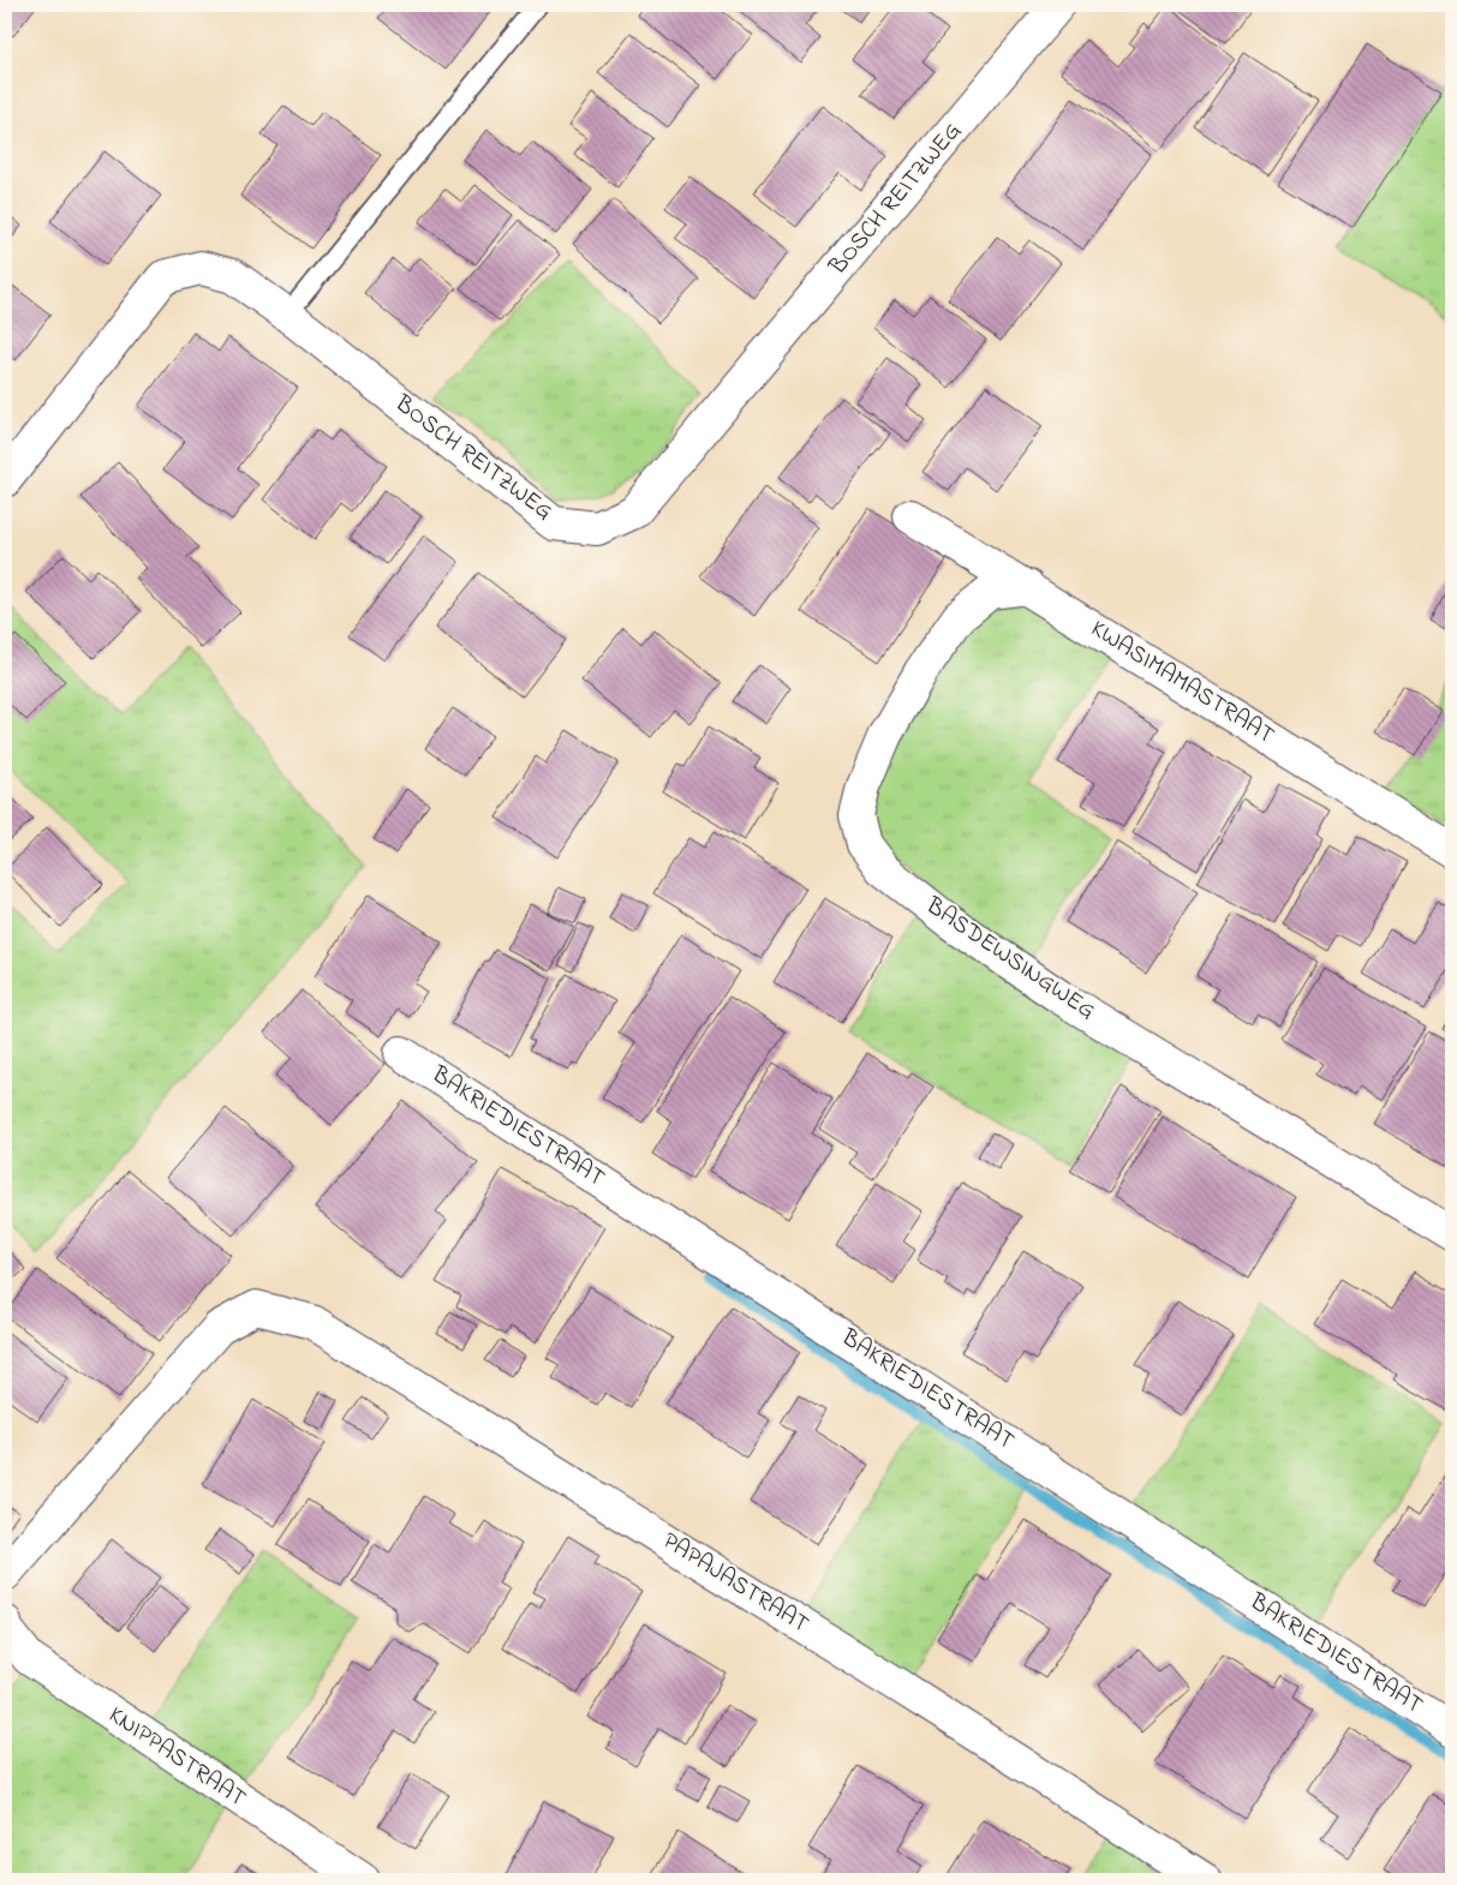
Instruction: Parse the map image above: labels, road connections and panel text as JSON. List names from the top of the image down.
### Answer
{
  "streets": {
    "street": [
      "BOSCH REITZWEG",
      "KWASIMAMASTRAAT",
      "BASDEWSINGWEG",
      "BAKRIEDIESTRAAT",
      "PAPAJASTRAAT",
      "KNIPPASTRAAT"
    ]
  },
  "crossings": [
    ["KWASIMAMASTRAAT", "BASDEWSINGWEG"]
  ]
}
